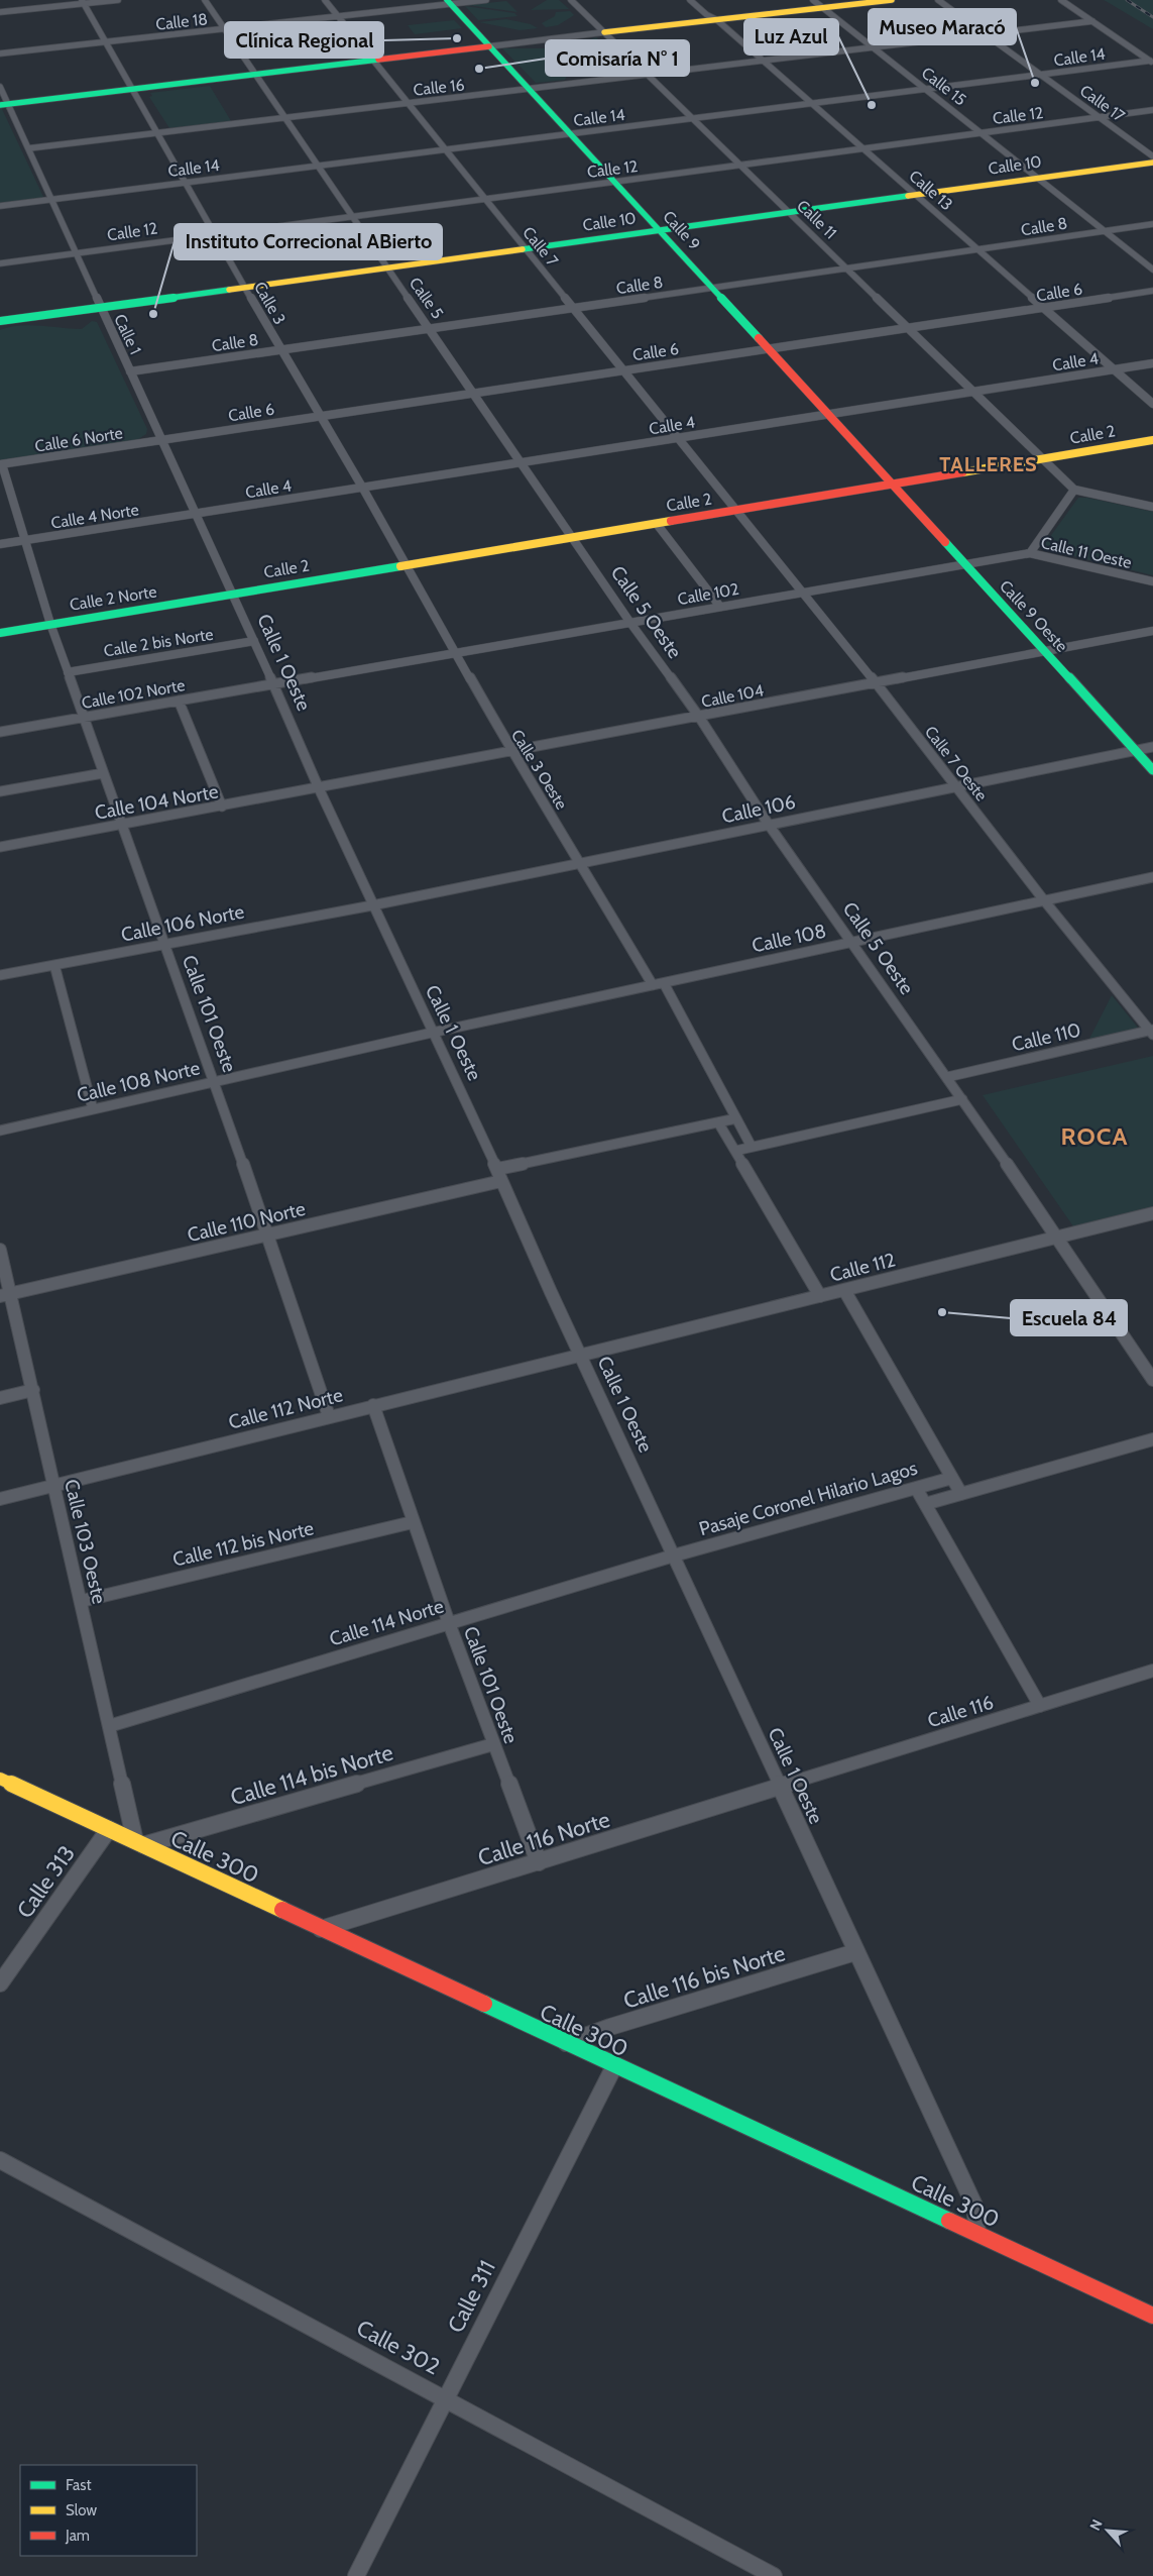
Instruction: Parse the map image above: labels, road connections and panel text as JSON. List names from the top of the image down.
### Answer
{
  "streets": {
    "street": [
      "Calle 18",
      "Calle 14",
      "Calle 15",
      "Calle 16",
      "Calle 17",
      "Calle 12",
      "Calle 10",
      "Calle 13",
      "Calle 11",
      "Calle 8",
      "Calle 9",
      "Calle 7",
      "Calle 6",
      "Calle 5",
      "Calle 3",
      "Calle 1",
      "Calle 4",
      "Calle 2",
      "Calle 6 Norte",
      "Calle 4 Norte",
      "Calle 11 Oeste",
      "Calle 102",
      "Calle 2 Norte",
      "Calle 5 Oeste",
      "Calle 9 Oeste",
      "Calle 2 bis Norte",
      "Calle 1 Oeste",
      "Calle 102 Norte",
      "Calle 104",
      "Calle 7 Oeste",
      "Calle 3 Oeste",
      "Calle 104 Norte",
      "Calle 106",
      "Calle 106 Norte",
      "Calle 108",
      "Calle 101 Oeste",
      "Calle 110",
      "Calle 108 Norte",
      "Calle 110 Norte",
      "Calle 112",
      "Calle 112 Norte",
      "Pasaje Coronel Hilario Lagos",
      "Calle 103 Oeste",
      "Calle 112 bis Norte",
      "Calle 114 Norte",
      "Calle 116",
      "Calle 114 bis Norte",
      "Calle 116 Norte",
      "Calle 300",
      "Calle 313",
      "Calle 116 bis Norte",
      "Calle 311",
      "Calle 302"
    ]
  },
  "crossings": [
    ["Calle 18", "Calle 9"],
    ["Calle 18", "Calle 7"],
    ["Calle 18", "Calle 5"],
    ["Calle 18", "Calle 3"],
    ["Calle 14", "Calle 15"],
    ["Calle 14", "Calle 17"],
    ["Calle 14", "Calle 13"],
    ["Calle 14", "Calle 11"],
    ["Calle 14", "Calle 9"],
    ["Calle 14", "Calle 7"],
    ["Calle 14", "Calle 5"],
    ["Calle 14", "Calle 3"],
    ["Calle 14", "Calle 1"],
    ["Calle 15", "Calle 16"],
    ["Calle 15", "Calle 12"],
    ["Calle 15", "Calle 10"],
    ["Calle 15", "Calle 8"],
    ["Calle 16", "Calle 17"],
    ["Calle 16", "Calle 13"],
    ["Calle 16", "Calle 11"],
    ["Calle 16", "Calle 9"],
    ["Calle 16", "Calle 7"],
    ["Calle 16", "Calle 5"],
    ["Calle 16", "Calle 3"],
    ["Calle 16", "Calle 1"],
    ["Calle 17", "Calle 12"],
    ["Calle 12", "Calle 13"],
    ["Calle 12", "Calle 11"],
    ["Calle 12", "Calle 9"],
    ["Calle 12", "Calle 7"],
    ["Calle 12", "Calle 5"],
    ["Calle 12", "Calle 3"],
    ["Calle 12", "Calle 1"],
    ["Calle 10", "Calle 13"],
    ["Calle 10", "Calle 11"],
    ["Calle 10", "Calle 9"],
    ["Calle 10", "Calle 7"],
    ["Calle 10", "Calle 5"],
    ["Calle 10", "Calle 3"],
    ["Calle 10", "Calle 1"],
    ["Calle 13", "Calle 8"],
    ["Calle 13", "Calle 6"],
    ["Calle 13", "Calle 4"],
    ["Calle 11", "Calle 8"],
    ["Calle 11", "Calle 6"],
    ["Calle 11", "Calle 4"],
    ["Calle 11", "Calle 2"],
    ["Calle 8", "Calle 9"],
    ["Calle 8", "Calle 7"],
    ["Calle 8", "Calle 5"],
    ["Calle 8", "Calle 3"],
    ["Calle 8", "Calle 1"],
    ["Calle 9", "Calle 6"],
    ["Calle 9", "Calle 4"],
    ["Calle 9", "Calle 2"],
    ["Calle 9", "Calle 9 Oeste"],
    ["Calle 7", "Calle 6"],
    ["Calle 7", "Calle 4"],
    ["Calle 7", "Calle 2"],
    ["Calle 7", "Calle 7 Oeste"],
    ["Calle 6", "Calle 5"],
    ["Calle 6", "Calle 3"],
    ["Calle 6", "Calle 1"],
    ["Calle 6", "Calle 6 Norte"],
    ["Calle 5", "Calle 4"],
    ["Calle 5", "Calle 2"],
    ["Calle 5", "Calle 5 Oeste"],
    ["Calle 3", "Calle 4"],
    ["Calle 3", "Calle 2"],
    ["Calle 3", "Calle 3 Oeste"],
    ["Calle 1", "Calle 4"],
    ["Calle 1", "Calle 2"],
    ["Calle 1", "Calle 6 Norte"],
    ["Calle 1", "Calle 4 Norte"],
    ["Calle 1", "Calle 2 Norte"],
    ["Calle 1", "Calle 1 Oeste"],
    ["Calle 4", "Calle 4 Norte"],
    ["Calle 2", "Calle 2 Norte"],
    ["Calle 2", "Calle 5 Oeste"],
    ["Calle 2", "Calle 9 Oeste"],
    ["Calle 2", "Calle 1 Oeste"],
    ["Calle 2", "Calle 7 Oeste"],
    ["Calle 2", "Calle 3 Oeste"],
    ["Calle 6 Norte", "Calle 101 Oeste"],
    ["Calle 4 Norte", "Calle 101 Oeste"],
    ["Calle 11 Oeste", "Calle 102"],
    ["Calle 102", "Calle 5 Oeste"],
    ["Calle 102", "Calle 9 Oeste"],
    ["Calle 102", "Calle 1 Oeste"],
    ["Calle 102", "Calle 102 Norte"],
    ["Calle 102", "Calle 7 Oeste"],
    ["Calle 102", "Calle 3 Oeste"],
    ["Calle 2 Norte", "Calle 1 Oeste"],
    ["Calle 2 Norte", "Calle 101 Oeste"],
    ["Calle 5 Oeste", "Calle 104"],
    ["Calle 5 Oeste", "Calle 106"],
    ["Calle 5 Oeste", "Calle 108"],
    ["Calle 5 Oeste", "Calle 110"],
    ["Calle 5 Oeste", "Calle 112"],
    ["Calle 9 Oeste", "Calle 104"],
    ["Calle 9 Oeste", "Calle 106"],
    ["Calle 2 bis Norte", "Calle 1 Oeste"],
    ["Calle 2 bis Norte", "Calle 101 Oeste"],
    ["Calle 1 Oeste", "Calle 102 Norte"],
    ["Calle 1 Oeste", "Calle 104"],
    ["Calle 1 Oeste", "Calle 104 Norte"],
    ["Calle 1 Oeste", "Calle 106"],
    ["Calle 1 Oeste", "Calle 106 Norte"],
    ["Calle 1 Oeste", "Calle 108"],
    ["Calle 1 Oeste", "Calle 108 Norte"],
    ["Calle 1 Oeste", "Calle 110 Norte"],
    ["Calle 1 Oeste", "Calle 112"],
    ["Calle 1 Oeste", "Calle 112 Norte"],
    ["Calle 1 Oeste", "Pasaje Coronel Hilario Lagos"],
    ["Calle 1 Oeste", "Calle 114 Norte"],
    ["Calle 1 Oeste", "Calle 116"],
    ["Calle 1 Oeste", "Calle 116 Norte"],
    ["Calle 1 Oeste", "Calle 300"],
    ["Calle 1 Oeste", "Calle 116 bis Norte"],
    ["Calle 102 Norte", "Calle 101 Oeste"],
    ["Calle 104", "Calle 7 Oeste"],
    ["Calle 104", "Calle 3 Oeste"],
    ["Calle 104", "Calle 104 Norte"],
    ["Calle 7 Oeste", "Calle 106"],
    ["Calle 7 Oeste", "Calle 108"],
    ["Calle 7 Oeste", "Calle 110"],
    ["Calle 3 Oeste", "Calle 106"],
    ["Calle 3 Oeste", "Calle 108"],
    ["Calle 104 Norte", "Calle 101 Oeste"],
    ["Calle 106", "Calle 106 Norte"],
    ["Calle 106 Norte", "Calle 101 Oeste"],
    ["Calle 108", "Calle 108 Norte"],
    ["Calle 101 Oeste", "Calle 108 Norte"],
    ["Calle 101 Oeste", "Calle 110 Norte"],
    ["Calle 101 Oeste", "Calle 112 Norte"],
    ["Calle 101 Oeste", "Calle 112 bis Norte"],
    ["Calle 101 Oeste", "Calle 114 Norte"],
    ["Calle 101 Oeste", "Calle 114 bis Norte"],
    ["Calle 101 Oeste", "Calle 116 Norte"],
    ["Calle 110 Norte", "Calle 103 Oeste"],
    ["Calle 112", "Calle 112 Norte"],
    ["Calle 112 Norte", "Calle 103 Oeste"],
    ["Pasaje Coronel Hilario Lagos", "Calle 114 Norte"],
    ["Calle 103 Oeste", "Calle 112 bis Norte"],
    ["Calle 103 Oeste", "Calle 114 Norte"],
    ["Calle 103 Oeste", "Calle 114 bis Norte"],
    ["Calle 103 Oeste", "Calle 300"],
    ["Calle 116", "Calle 116 Norte"],
    ["Calle 114 bis Norte", "Calle 300"],
    ["Calle 116 Norte", "Calle 300"],
    ["Calle 300", "Calle 313"],
    ["Calle 300", "Calle 116 bis Norte"],
    ["Calle 300", "Calle 311"],
    ["Calle 311", "Calle 302"]
  ],
  "districts": ["TALLERES", "ROCA"],
  "places": [
    "Clínica Regional",
    "Comisaría N° 1",
    "Museo Maracó",
    "Luz Azul",
    "Instituto Correcional ABierto",
    "Escuela 84"
  ],
  "legend": ["Fast", "Slow", "Jam"],
  "north": "top left"
}
